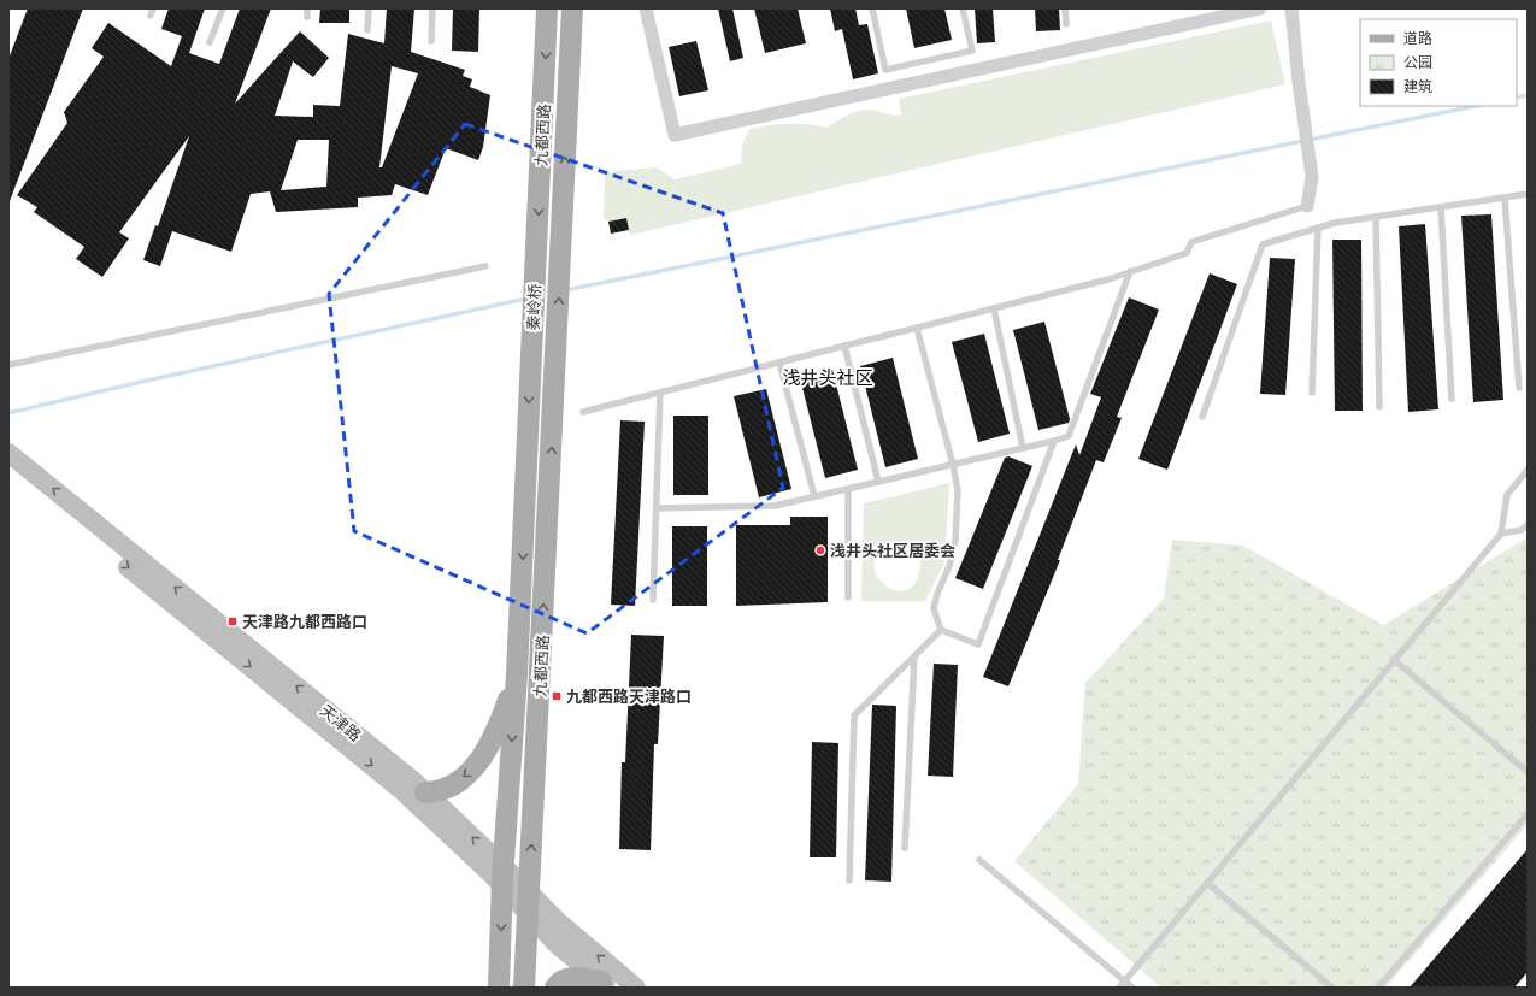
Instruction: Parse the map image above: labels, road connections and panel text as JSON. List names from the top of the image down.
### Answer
{
  "streets": {
    "main road": ["九都西路", "秦岭桥", "天津路"]
  },
  "crossings": [
    ["九都西路", "秦岭桥"],
    ["九都西路", "天津路"]
  ],
  "districts": ["浅井头社区"],
  "places": {
    "other": ["浅井头社区居委会"],
    "transit": ["天津路九都西路口", "九都西路天津路口"]
  },
  "legend": ["道路", "公园", "建筑"]
}
